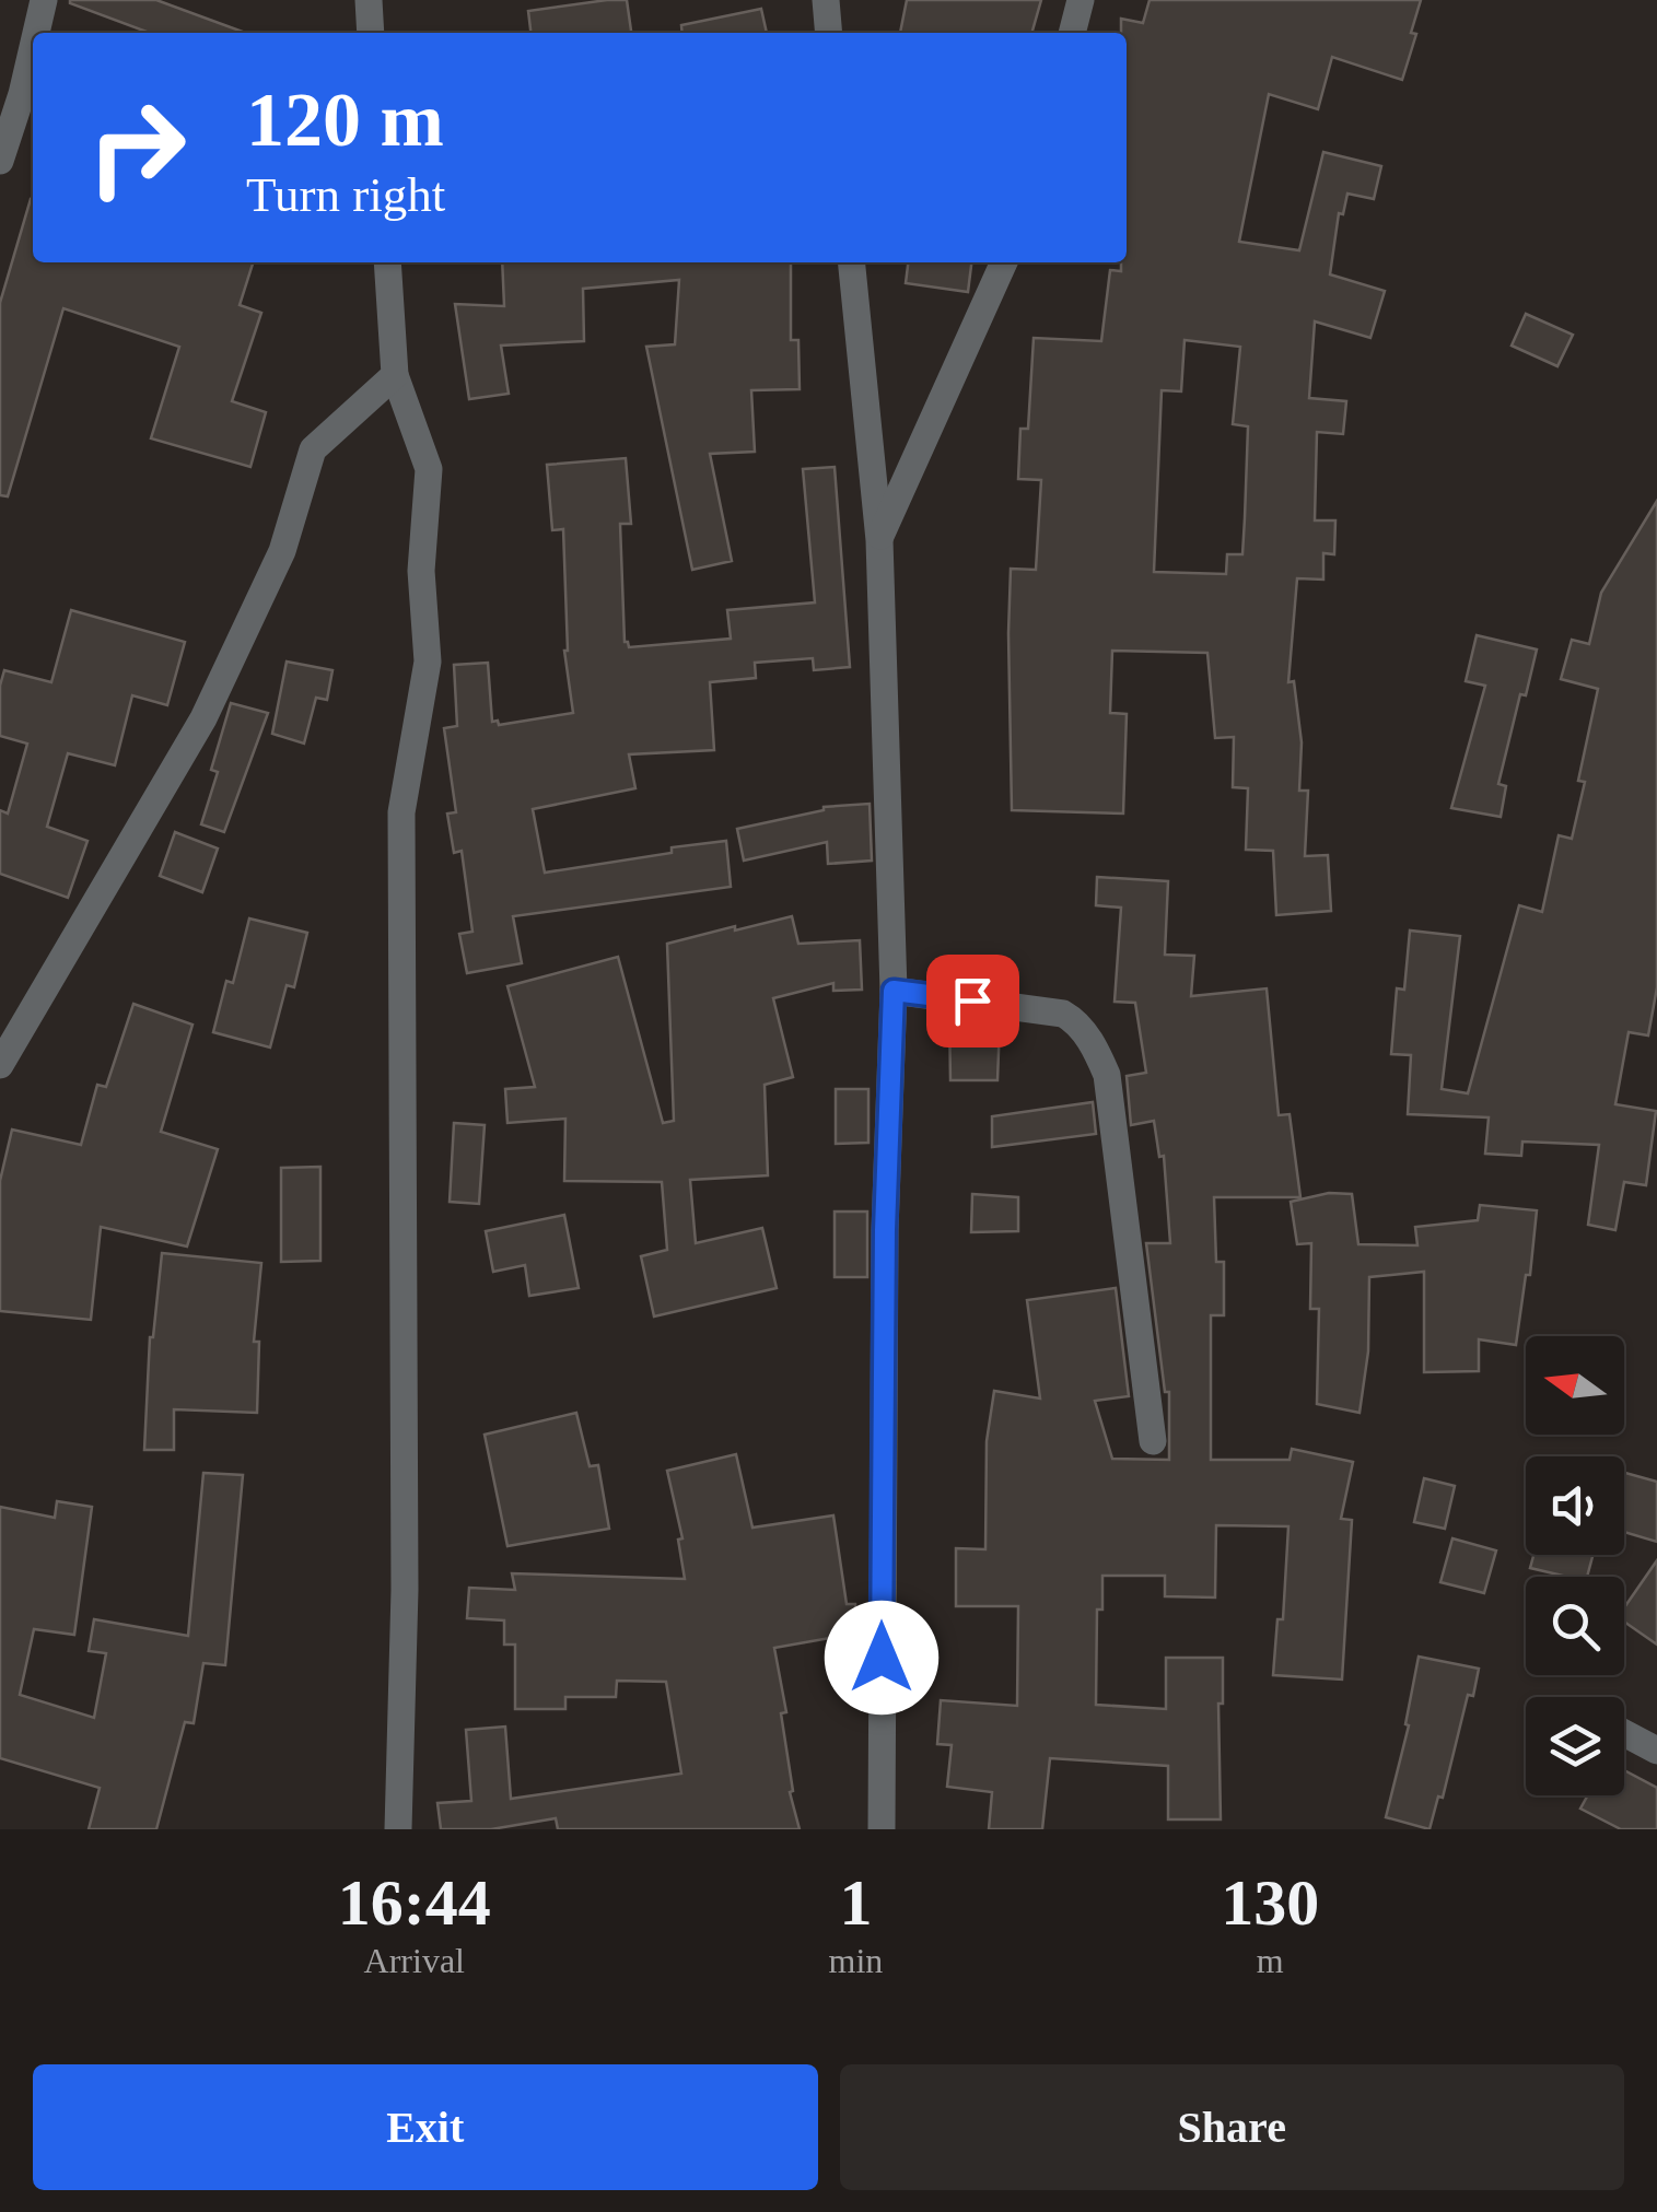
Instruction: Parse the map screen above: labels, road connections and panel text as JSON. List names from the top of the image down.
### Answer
{
  "north": "left",
  "page": {
    "turn": ["120 m", "Turn right"],
    "eta": [
      "16:44",
      "Arrival",
      "1",
      "min",
      "130",
      "m"
    ],
    "buttons": ["Exit", "Share"]
  }
}
